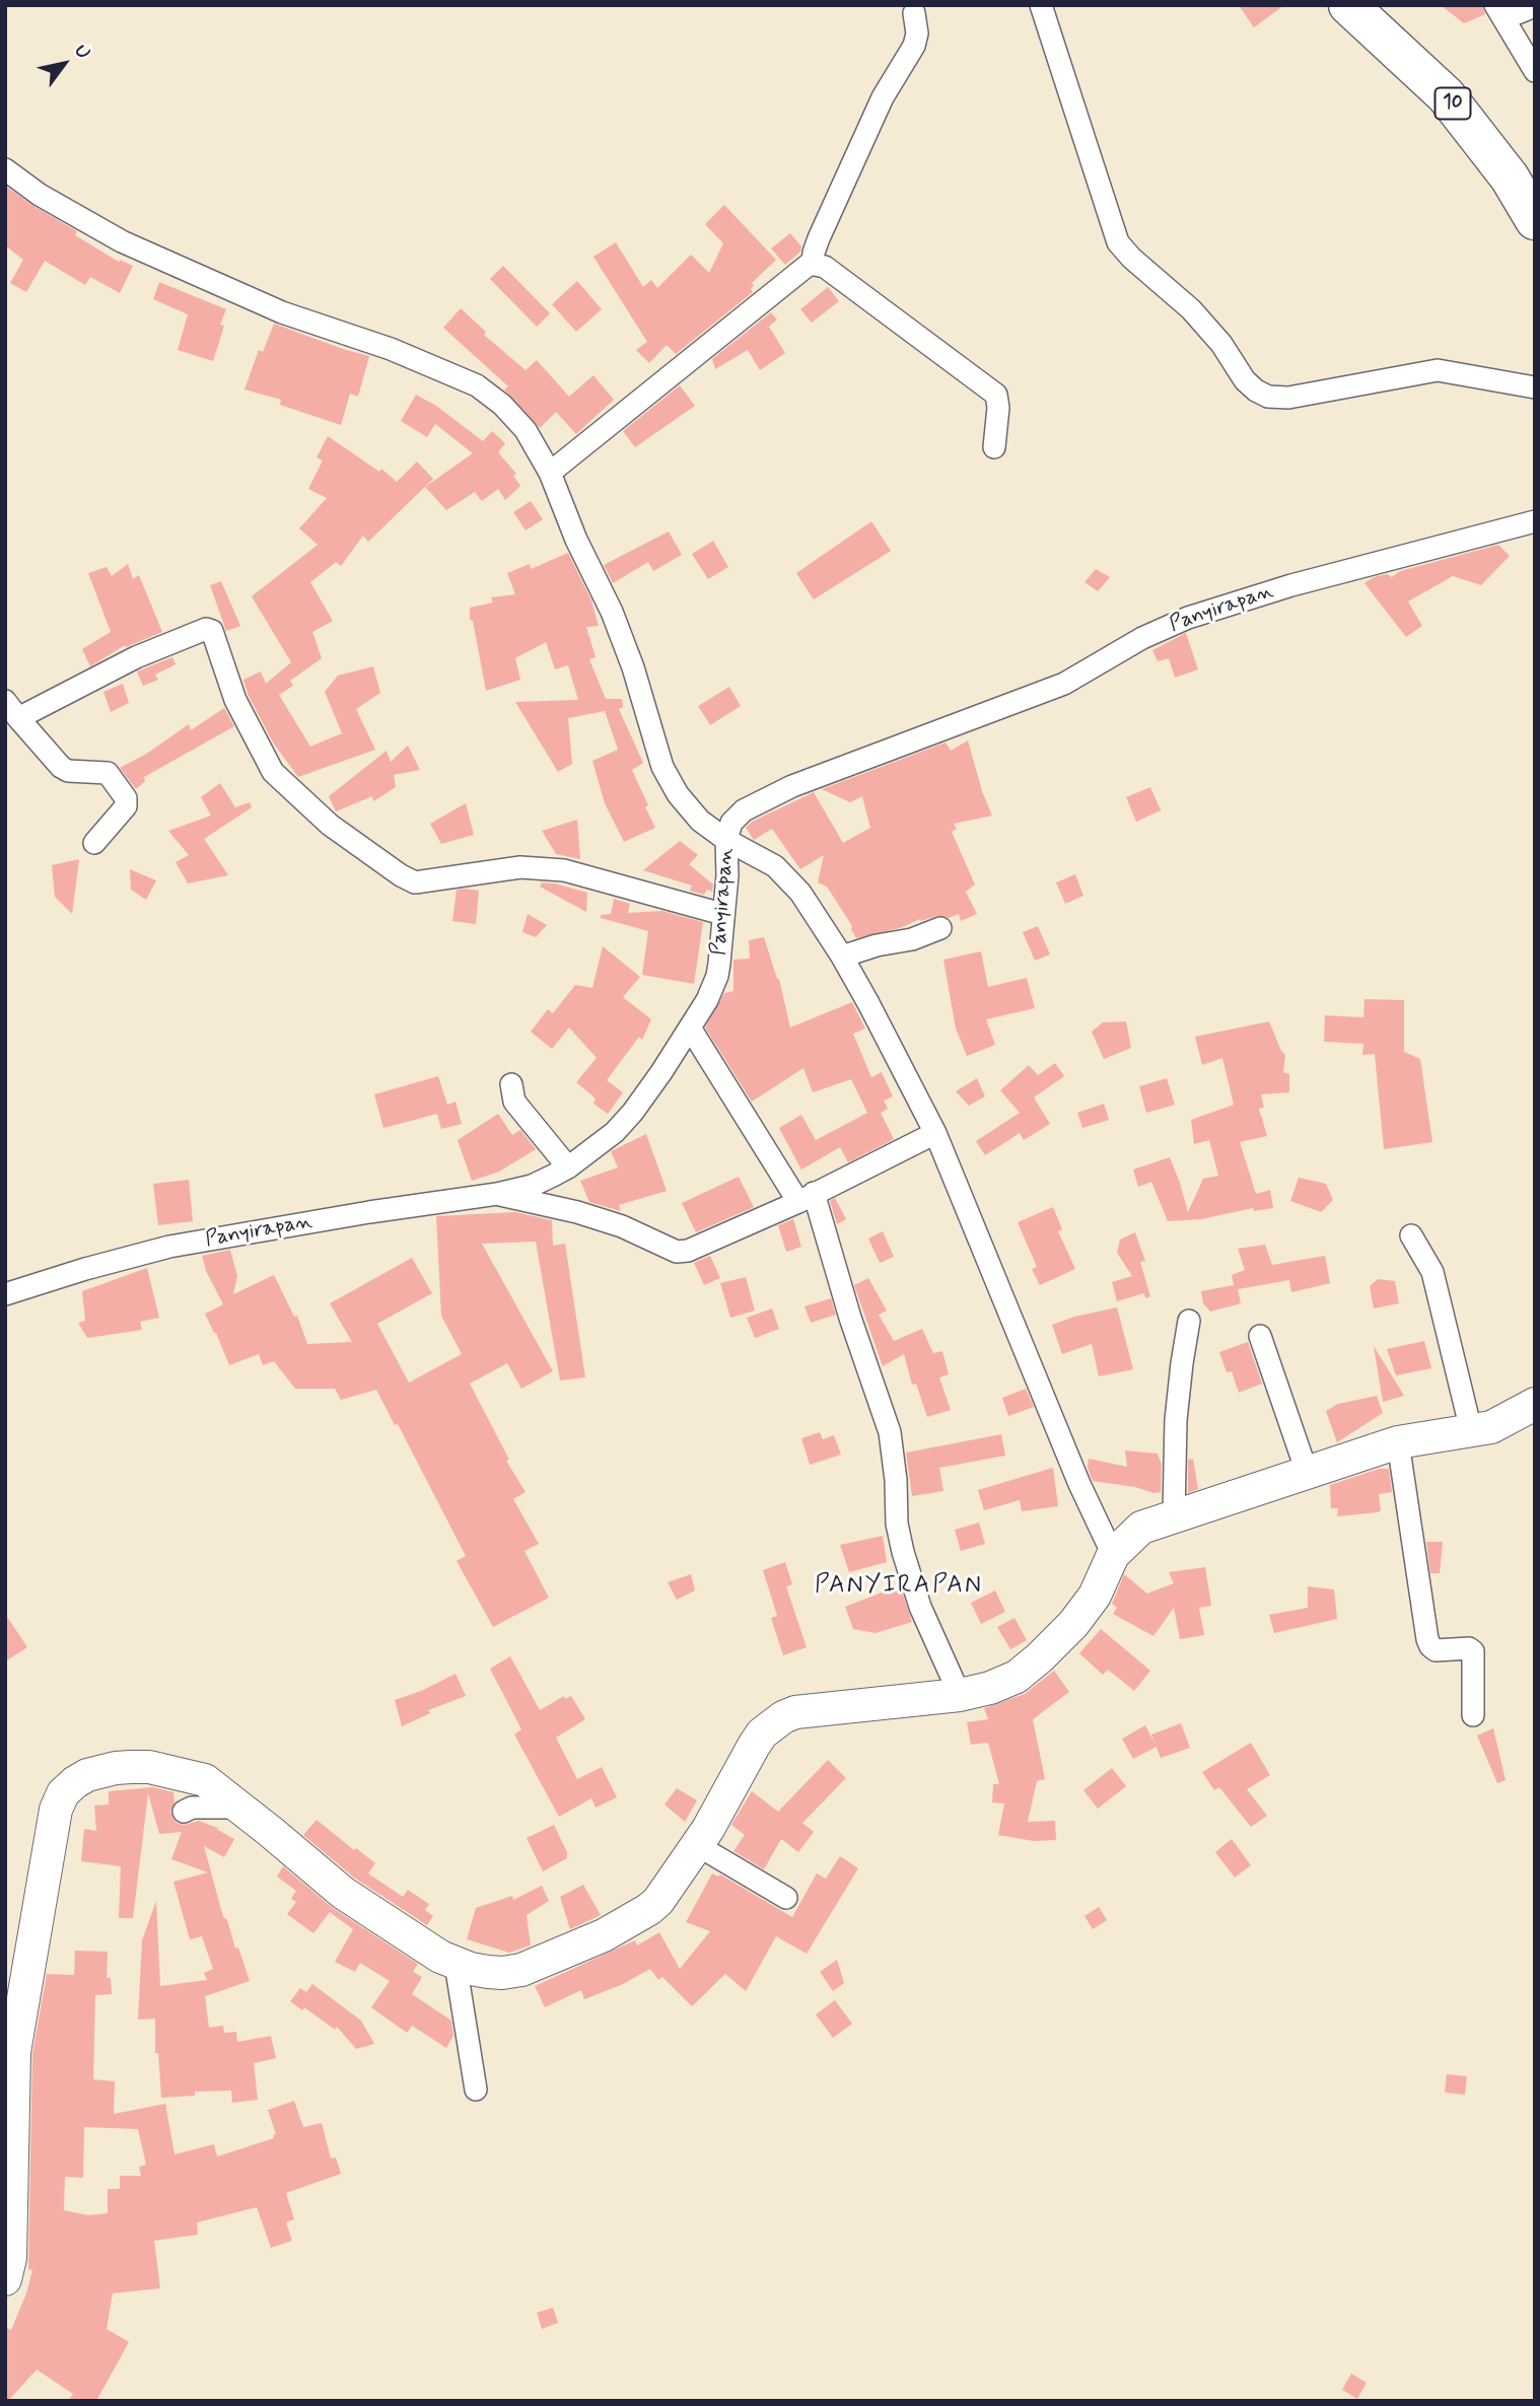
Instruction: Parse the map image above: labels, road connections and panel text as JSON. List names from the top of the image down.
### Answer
{
  "streets": {
    "highway": ["10"],
    "street": ["Panyirapan"]
  },
  "districts": ["PANYIRAPAN"],
  "north": "top right"
}
